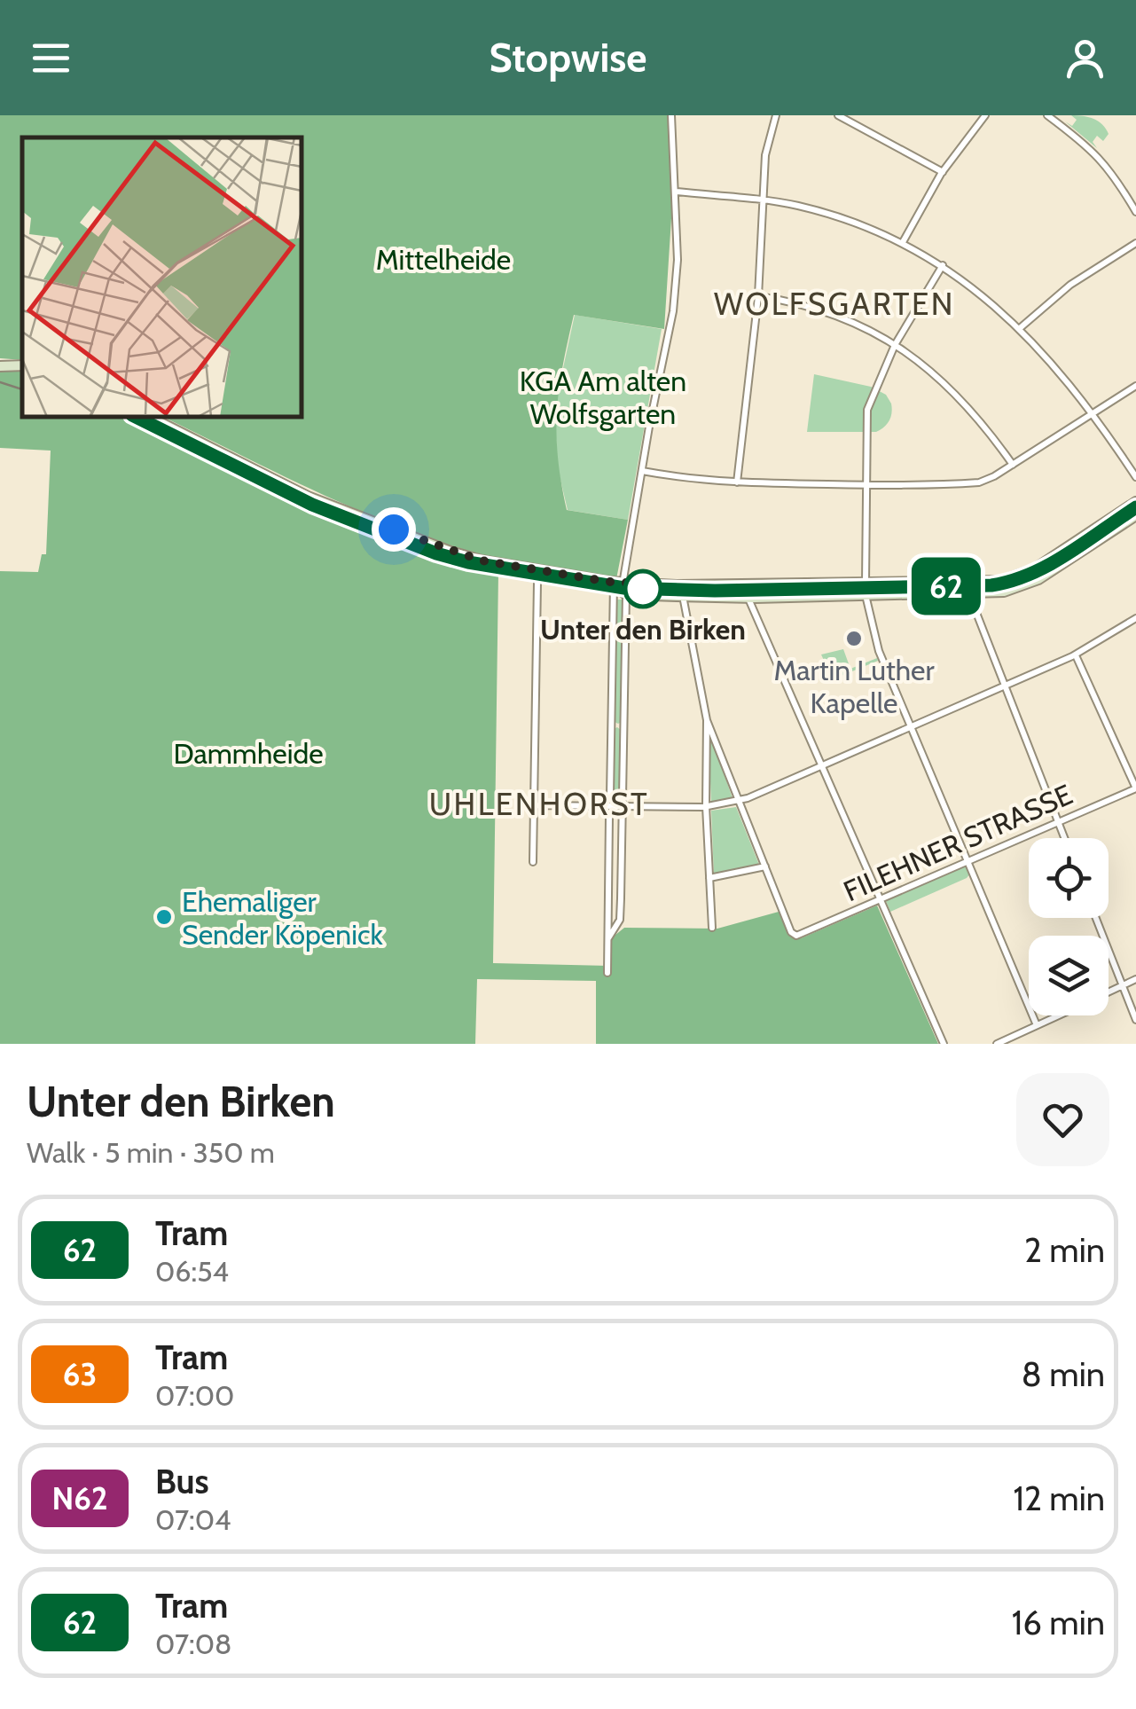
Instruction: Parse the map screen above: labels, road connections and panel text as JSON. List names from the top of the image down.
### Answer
{
  "streets": {
    "street": ["FILEHNER STRASSE"]
  },
  "districts": ["WOLFSGARTEN", "UHLENHORST"],
  "parks": ["Mittelheide", "KGA Am alten Wolfsgarten", "Dammheide"],
  "places": ["Unter den Birken", "Martin Luther Kapelle", "Ehemaliger Sender Köpenick"],
  "lines": ["tram line 62"],
  "page": {
    "header": "Stopwise",
    "on_map": "62",
    "heading": ["Unter den Birken", "Walk · 5 min · 350 m"],
    "list": [
      {
        "mark": "62",
        "name": "Tram",
        "note": "06:54",
        "value": "2 min"
      },
      {
        "mark": "63",
        "name": "Tram",
        "note": "07:00",
        "value": "8 min"
      },
      {
        "mark": "N62",
        "name": "Bus",
        "note": "07:04",
        "value": "12 min"
      },
      {
        "mark": "62",
        "name": "Tram",
        "note": "07:08",
        "value": "16 min"
      }
    ]
  }
}
